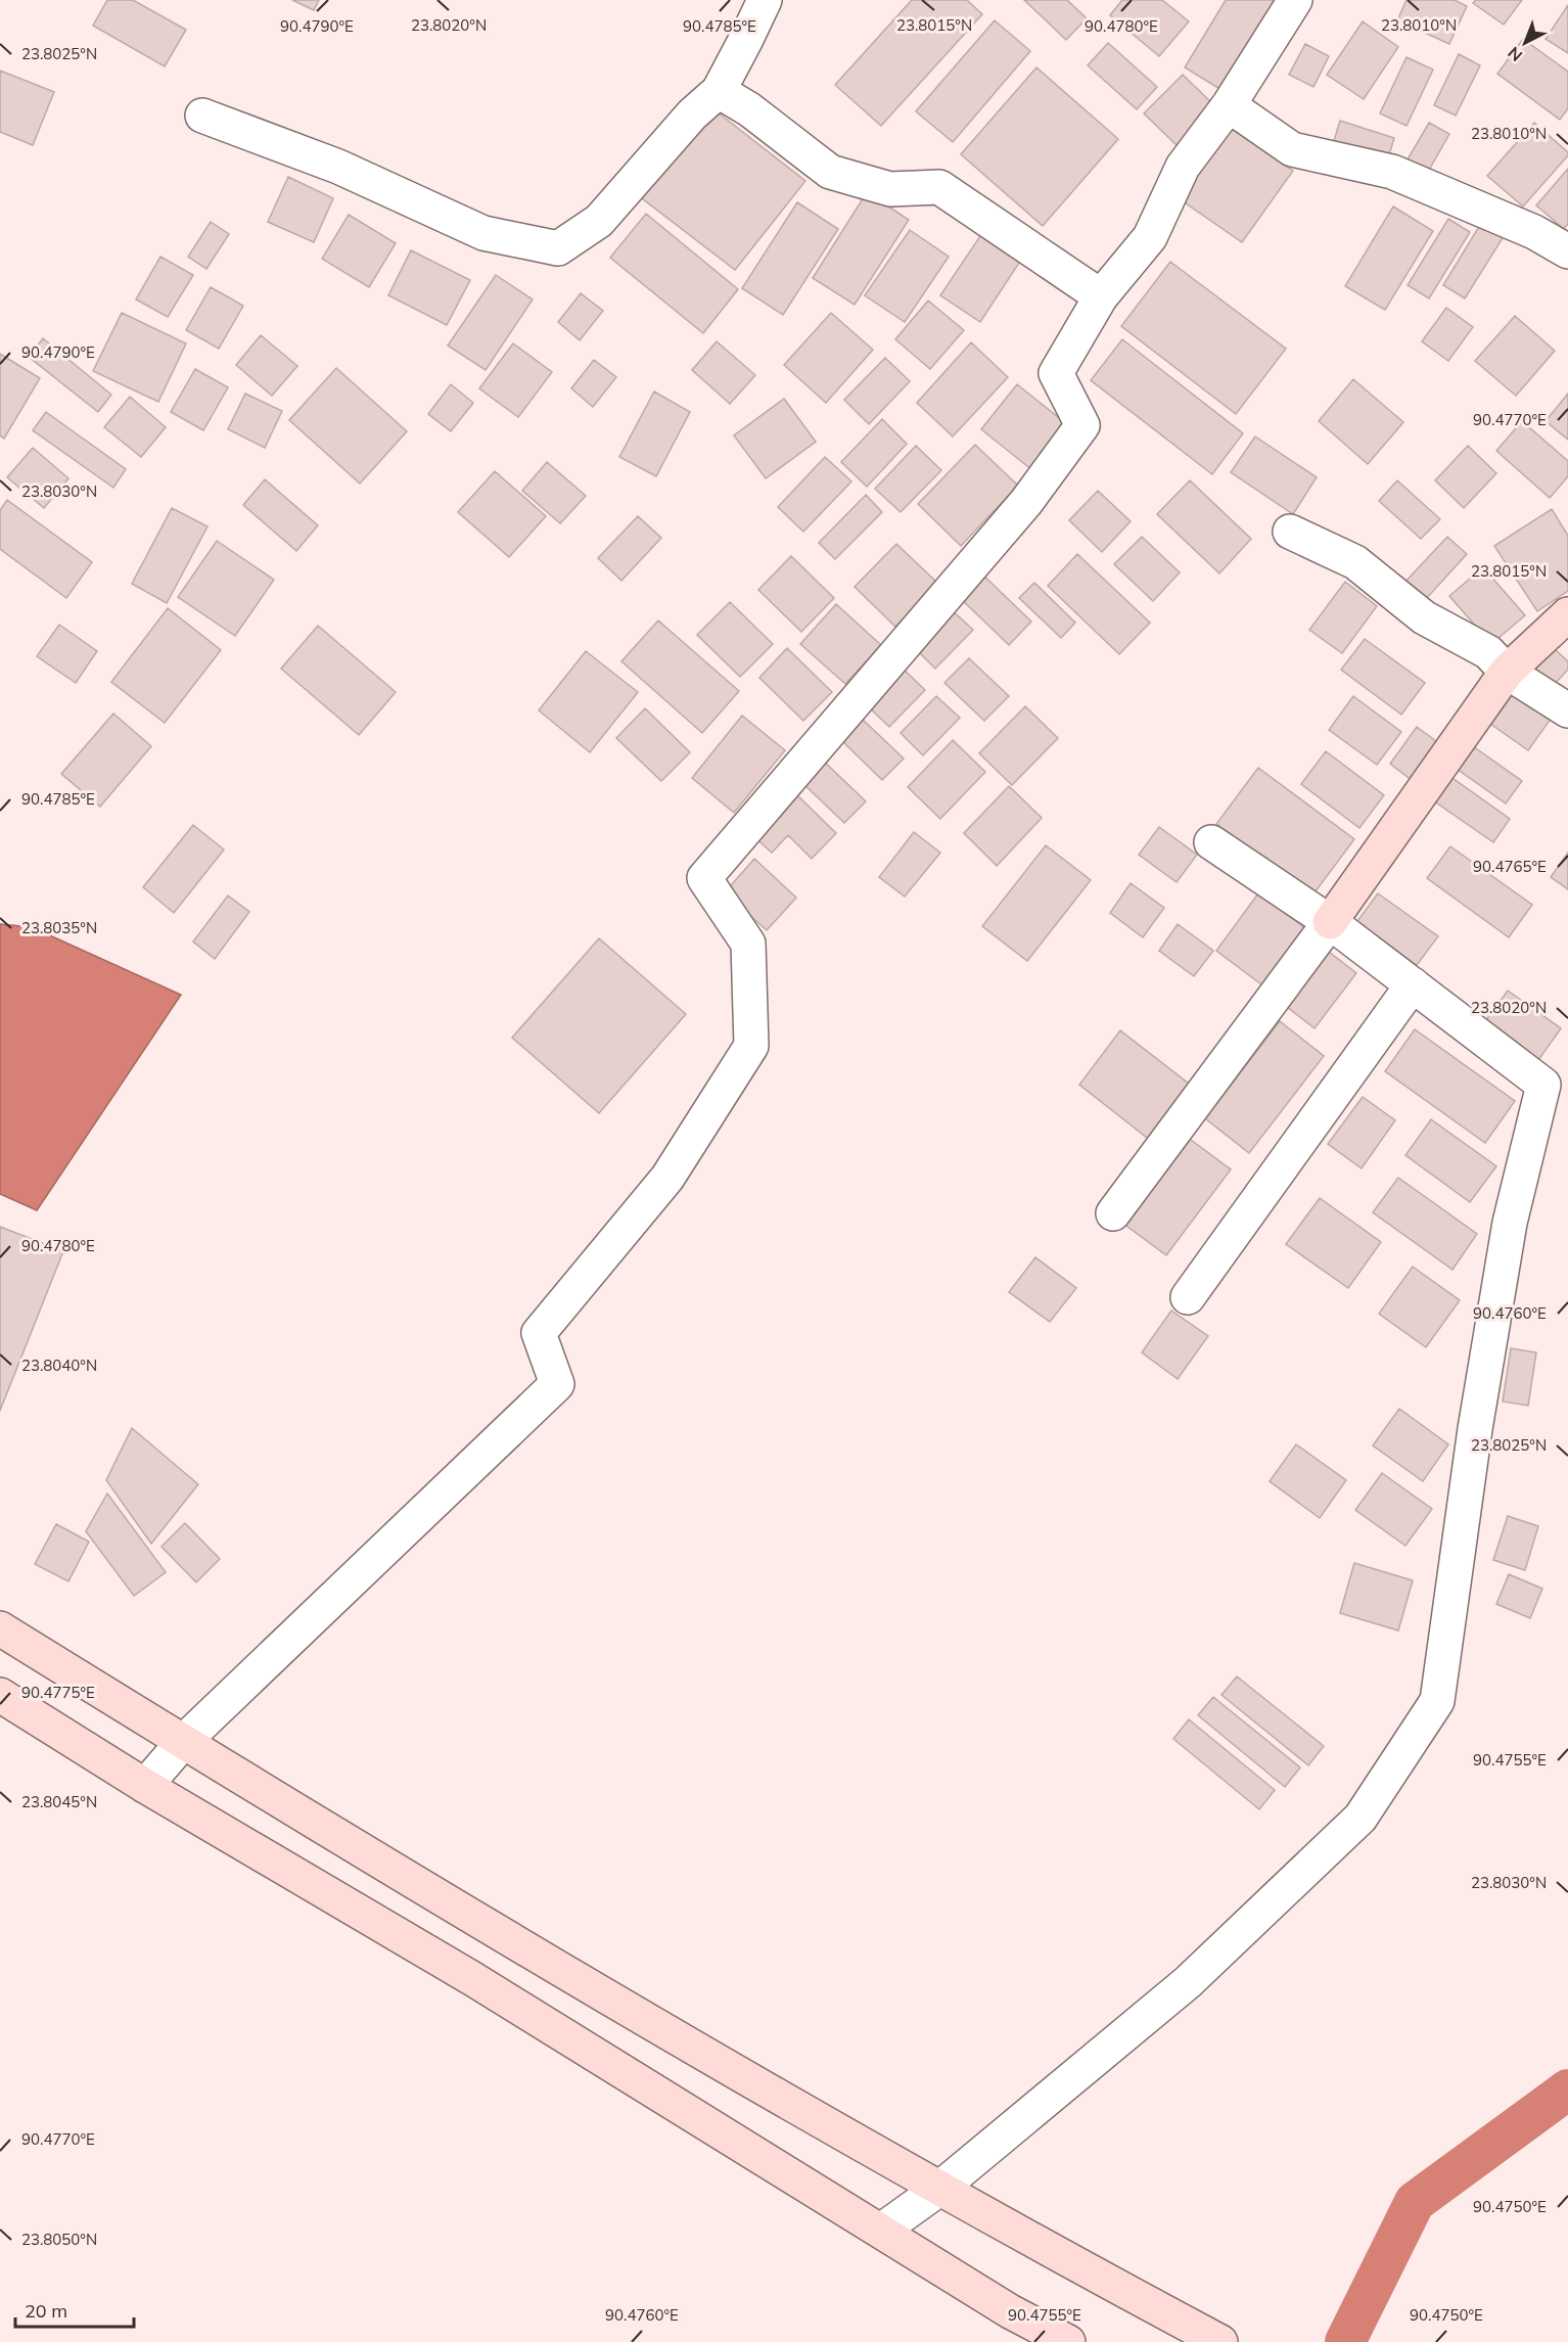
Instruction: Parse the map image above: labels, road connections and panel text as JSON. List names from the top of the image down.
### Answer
{
  "scale_bar": "20 m",
  "north": "bottom left",
  "coordinates": [
    "23.8020°N",
    "23.8015°N",
    "23.8010°N",
    "90.4790°E",
    "90.4785°E",
    "90.4780°E",
    "23.8025°N",
    "90.4770°E",
    "23.8030°N",
    "90.4765°E",
    "23.8035°N",
    "90.4760°E",
    "23.8040°N",
    "90.4775°E",
    "90.4755°E",
    "23.8045°N",
    "90.4750°E",
    "23.8050°N"
  ]
}
